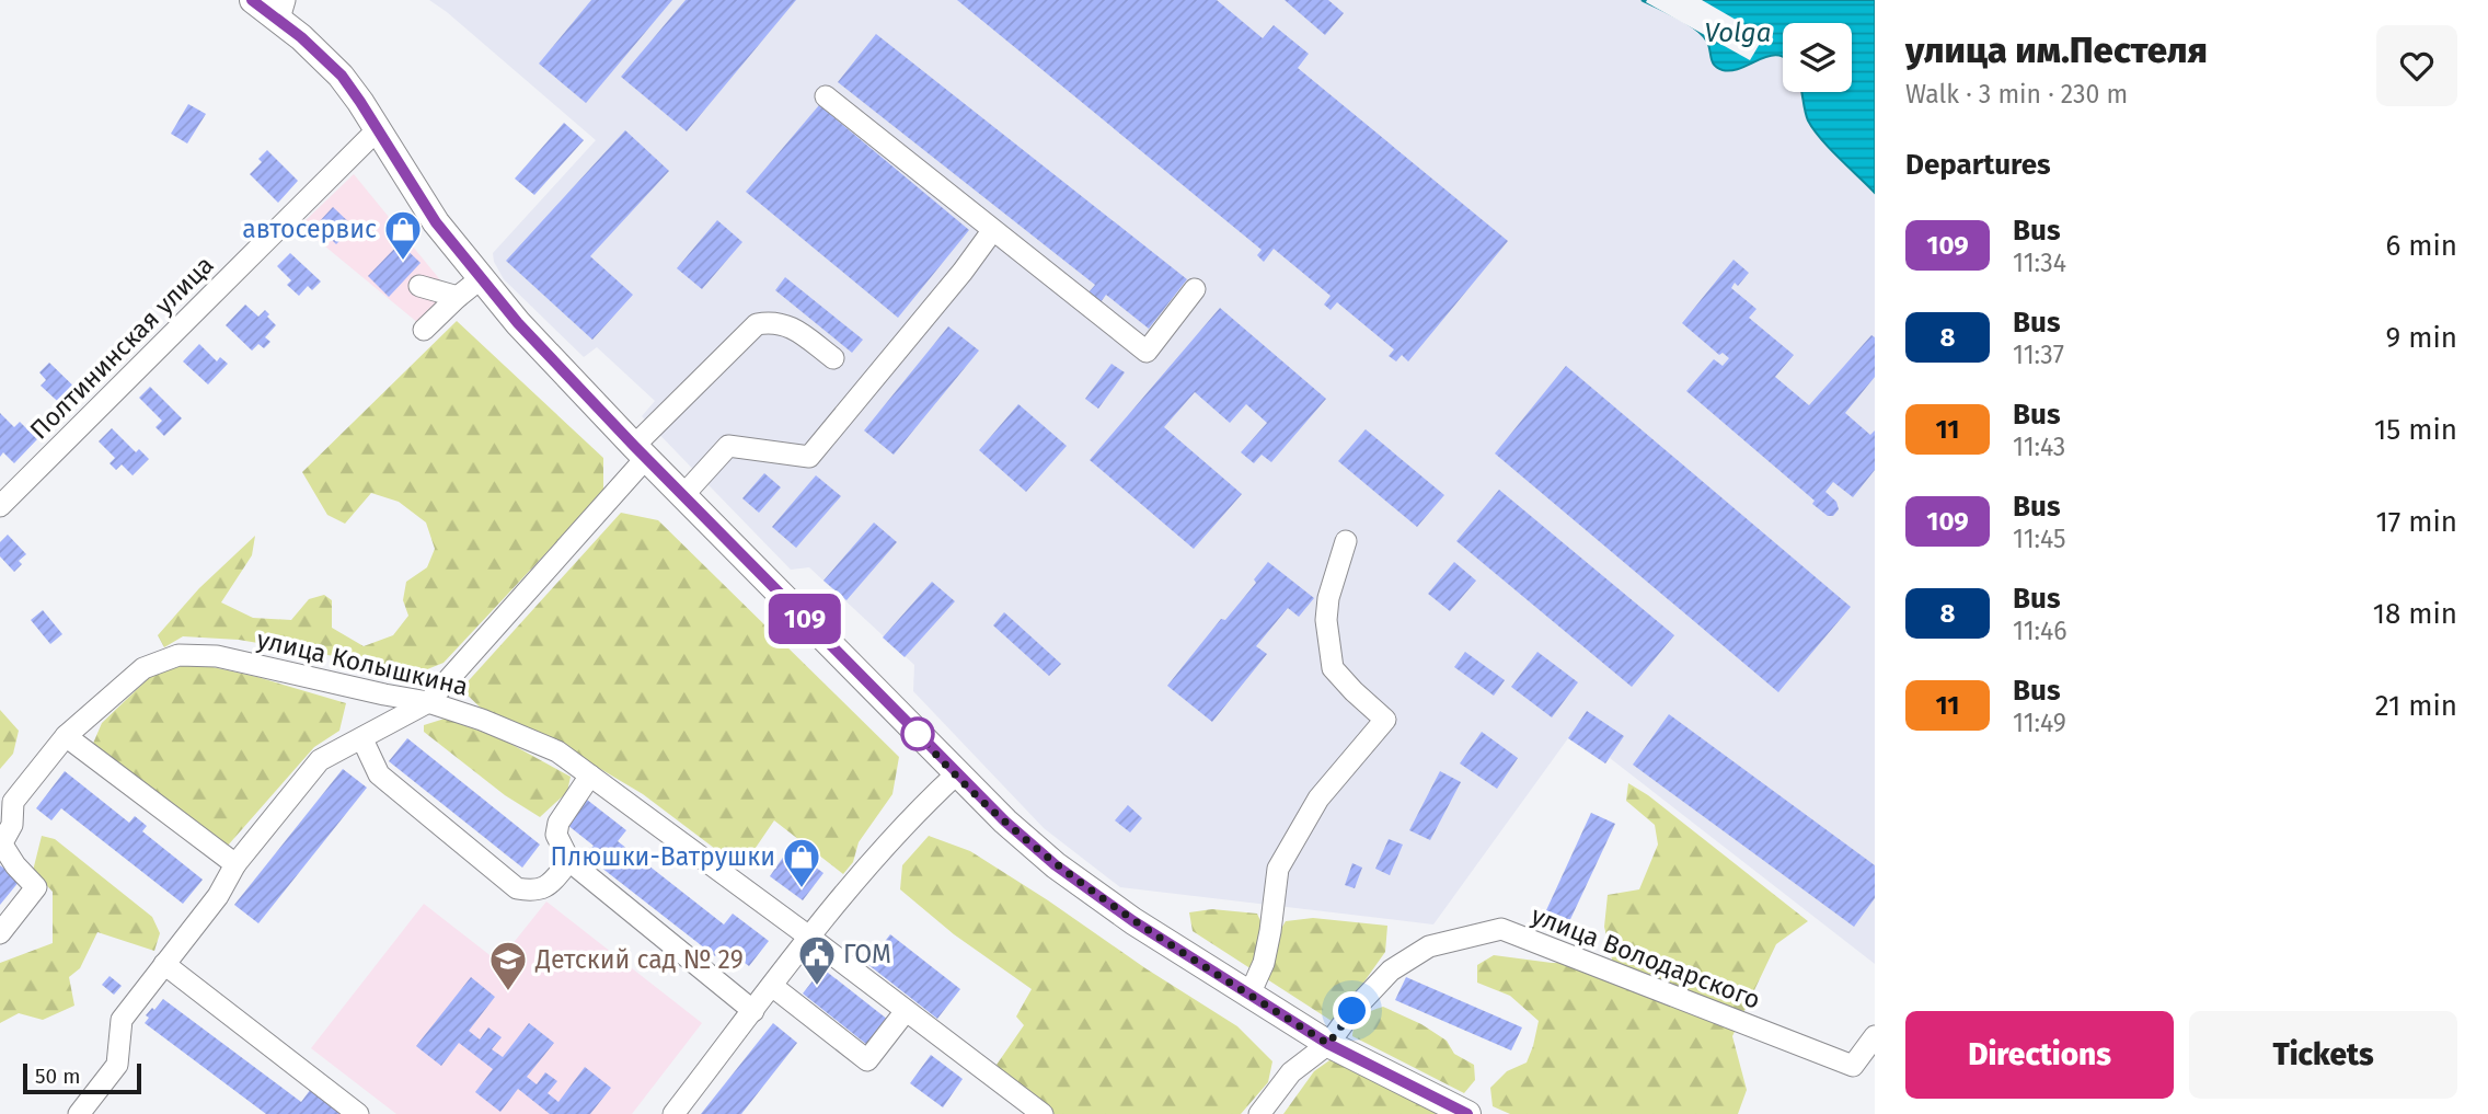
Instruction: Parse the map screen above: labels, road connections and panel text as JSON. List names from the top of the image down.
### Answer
{
  "streets": {
    "street": ["Полтининская улица", "улица Колышкина", "улица Володарского"]
  },
  "water": ["Volga"],
  "places": {
    "shop": ["автосервис", "Плюшки-Ватрушки"],
    "public building": ["ГОМ"],
    "school or university": ["Детский сад № 29"]
  },
  "lines": ["bus line 109"],
  "scale_bar": "50 m",
  "page": {
    "on_map": "109",
    "heading": [
      ["улица им.Пестеля", "Walk · 3 min · 230 m"],
      "Departures"
    ],
    "list": [
      {
        "mark": "109",
        "name": "Bus",
        "note": "11:34",
        "value": "6 min"
      },
      {
        "mark": "8",
        "name": "Bus",
        "note": "11:37",
        "value": "9 min"
      },
      {
        "mark": "11",
        "name": "Bus",
        "note": "11:43",
        "value": "15 min"
      },
      {
        "mark": "109",
        "name": "Bus",
        "note": "11:45",
        "value": "17 min"
      },
      {
        "mark": "8",
        "name": "Bus",
        "note": "11:46",
        "value": "18 min"
      },
      {
        "mark": "11",
        "name": "Bus",
        "note": "11:49",
        "value": "21 min"
      }
    ],
    "buttons": ["Directions", "Tickets"],
    "scale": "50 m"
  }
}
